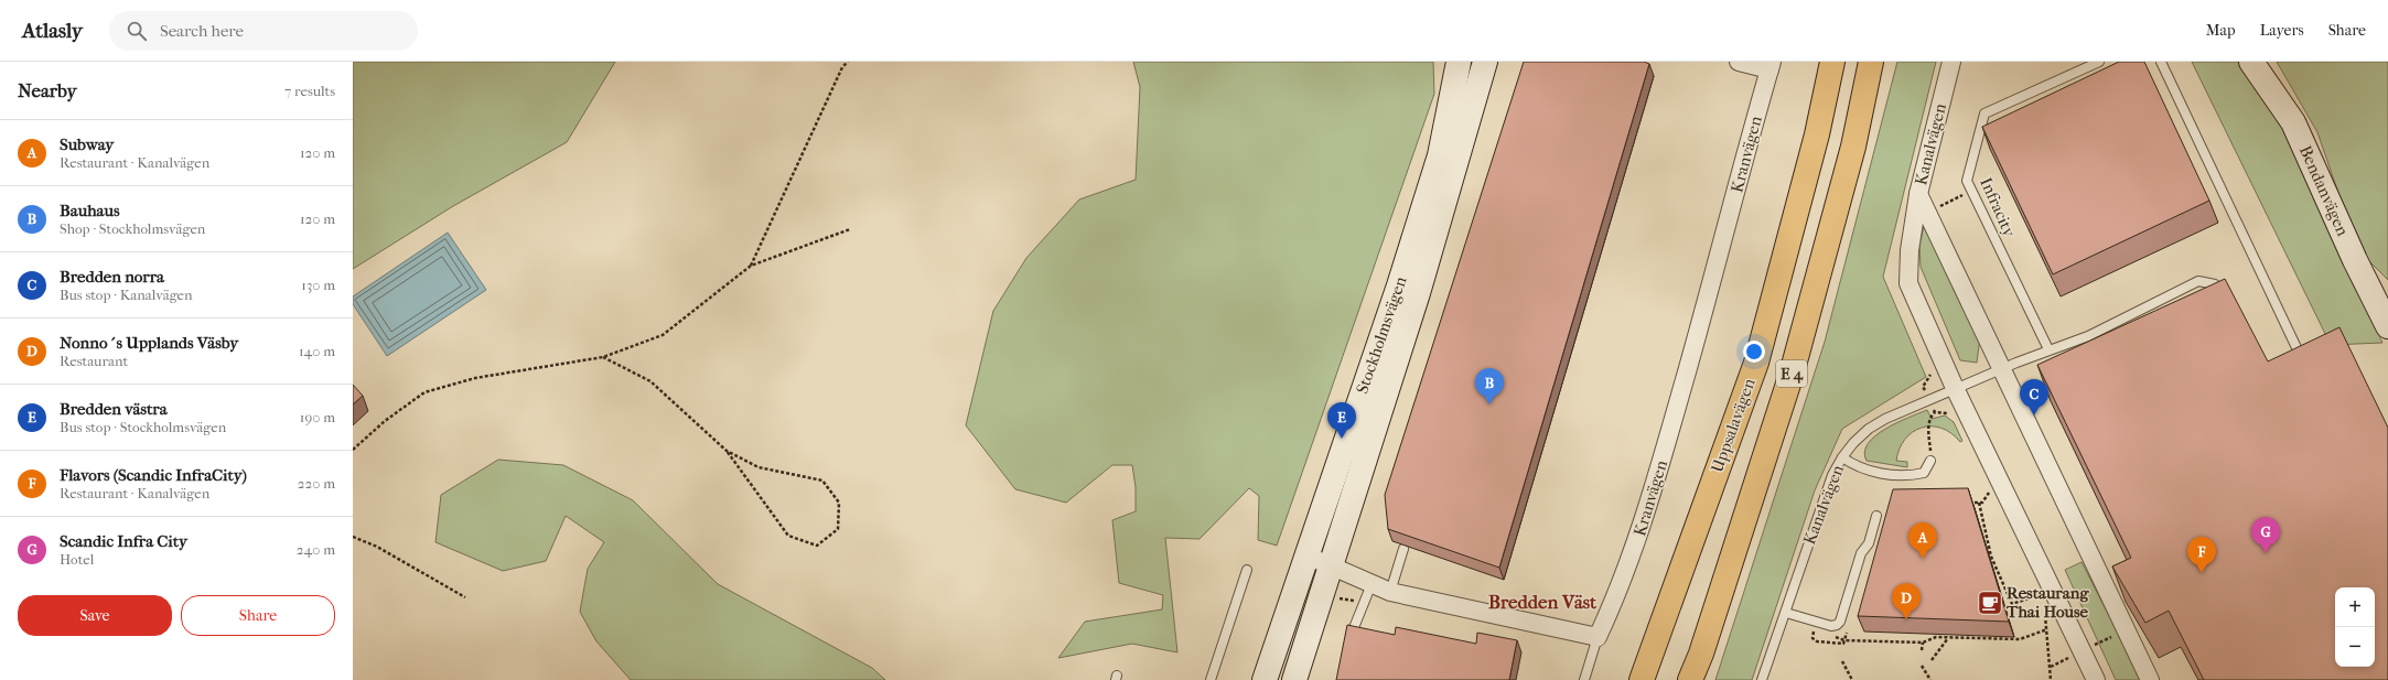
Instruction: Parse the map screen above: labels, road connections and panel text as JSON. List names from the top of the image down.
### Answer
{
  "streets": {
    "highway": ["E 4", "Uppsalavägen"],
    "main road": ["Bendanvägen", "Stockholmsvägen"],
    "street": ["Kanalvägen", "Kranvägen"],
    "lane": ["Infracity"]
  },
  "crossings": [
    ["Kanalvägen", "Infracity"]
  ],
  "districts": ["Bredden Väst"],
  "places": {
    "cafe": ["Restaurang Thai House"]
  },
  "page": {
    "header": "Atlasly",
    "search": "Search here",
    "nav": ["Map", "Layers", "Share"],
    "heading": ["Nearby", "7 results"],
    "list": [
      {
        "mark": "A",
        "name": "Subway",
        "note": "Restaurant · Kanalvägen",
        "value": "120 m"
      },
      {
        "mark": "B",
        "name": "Bauhaus",
        "note": "Shop · Stockholmsvägen",
        "value": "120 m"
      },
      {
        "mark": "C",
        "name": "Bredden norra",
        "note": "Bus stop · Kanalvägen",
        "value": "130 m"
      },
      {
        "mark": "D",
        "name": "Nonno´s Upplands Väsby",
        "note": "Restaurant",
        "value": "140 m"
      },
      {
        "mark": "E",
        "name": "Bredden västra",
        "note": "Bus stop · Stockholmsvägen",
        "value": "190 m"
      },
      {
        "mark": "F",
        "name": "Flavors (Scandic InfraCity)",
        "note": "Restaurant · Kanalvägen",
        "value": "220 m"
      },
      {
        "mark": "G",
        "name": "Scandic Infra City",
        "note": "Hotel",
        "value": "240 m"
      }
    ],
    "pins": [
      "B",
      "C",
      "E",
      "G",
      "A",
      "F",
      "D"
    ],
    "buttons": ["Save", "Share"],
    "map_buttons": ["+", "−"]
  }
}
